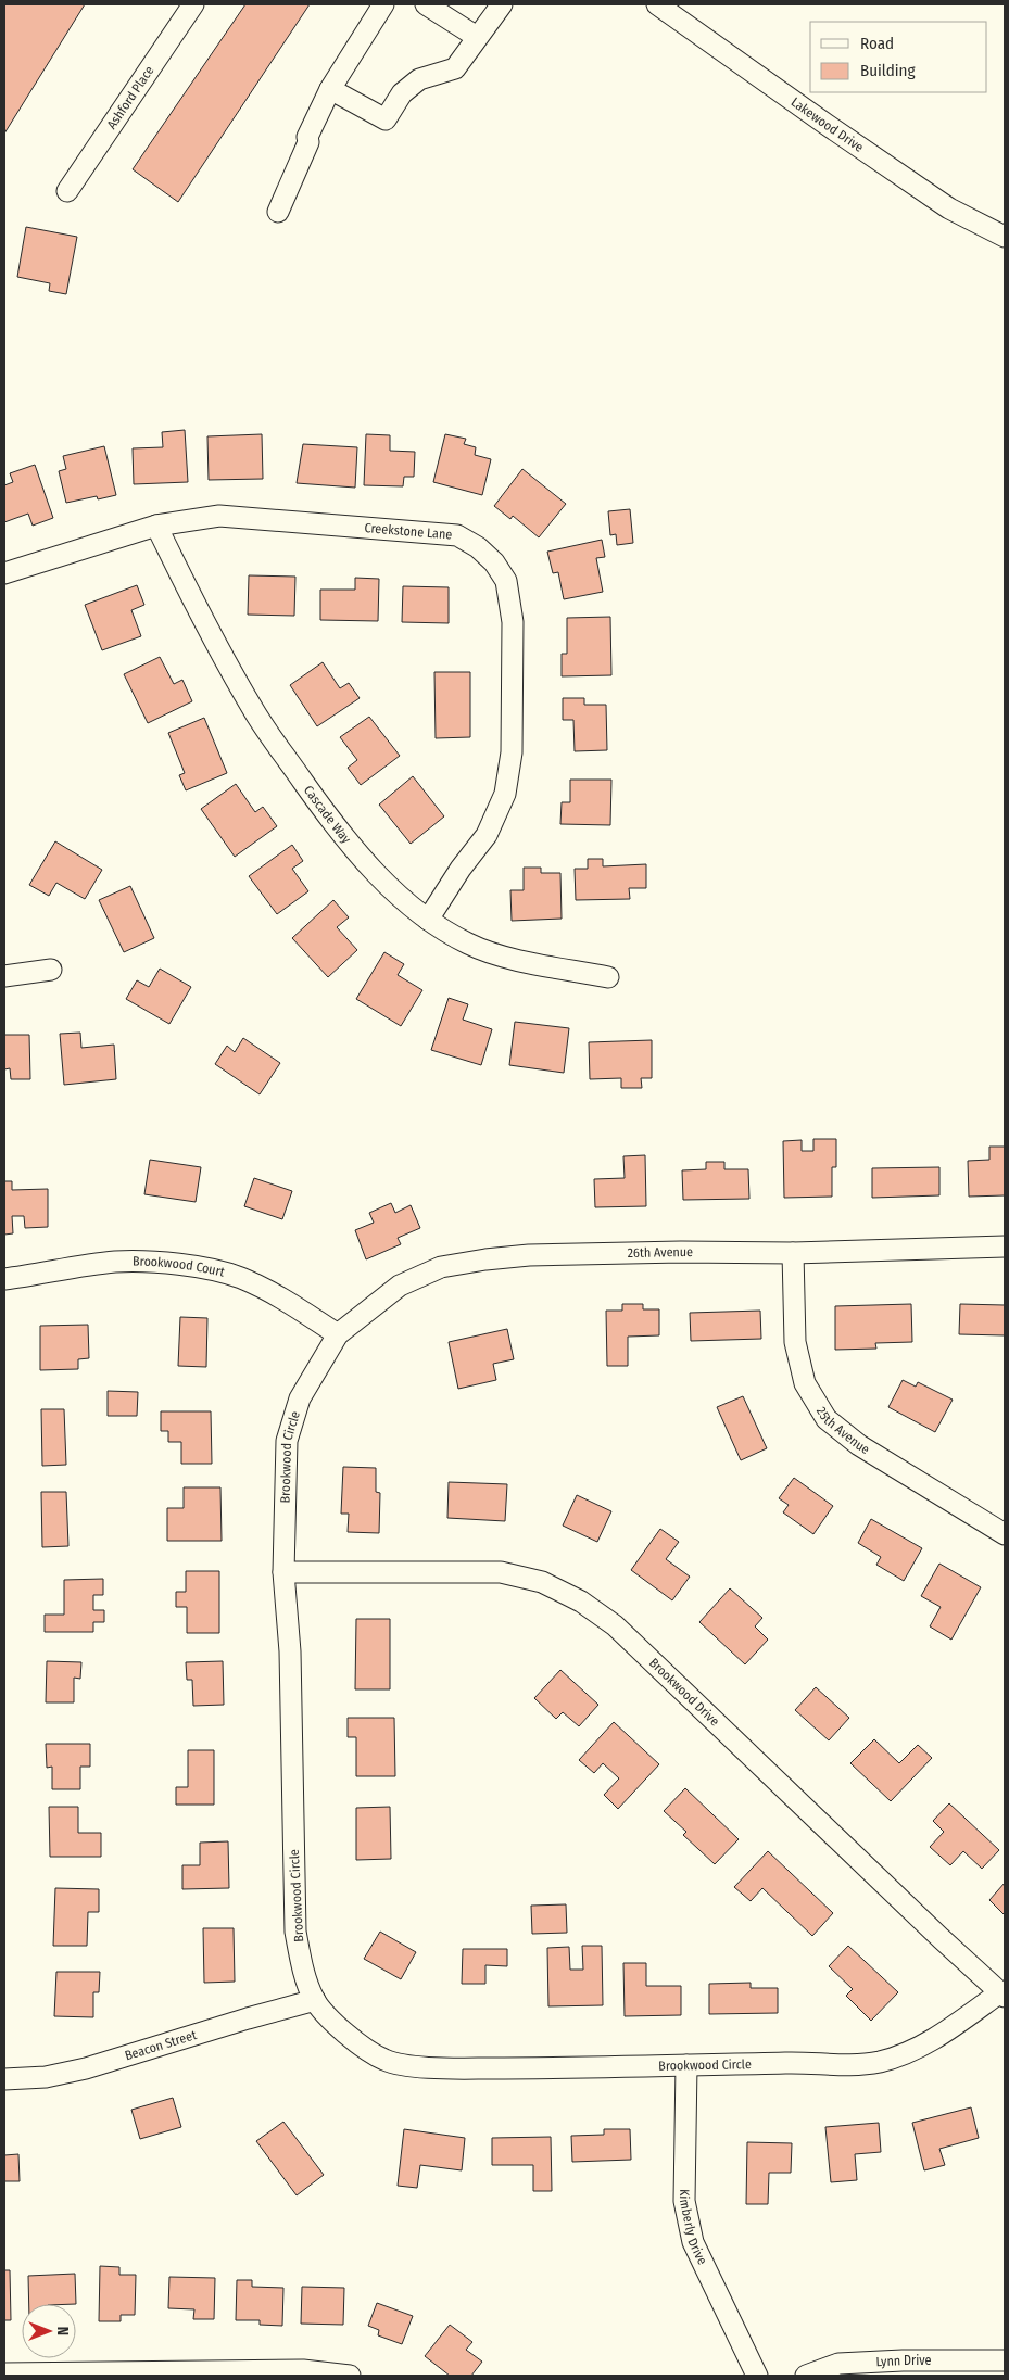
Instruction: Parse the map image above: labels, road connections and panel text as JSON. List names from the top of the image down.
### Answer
{
  "streets": {
    "street": [
      "Ashford Place",
      "Lakewood Drive",
      "Creekstone Lane",
      "Cascade Way",
      "26th Avenue",
      "Brookwood Court",
      "25th Avenue",
      "Brookwood Circle",
      "Brookwood Drive",
      "Beacon Street",
      "Kimberly Drive",
      "Lynn Drive"
    ]
  },
  "crossings": [
    ["Creekstone Lane", "Cascade Way"],
    ["26th Avenue", "Brookwood Court"],
    ["26th Avenue", "25th Avenue"],
    ["26th Avenue", "Brookwood Circle"],
    ["Brookwood Court", "Brookwood Circle"],
    ["Brookwood Circle", "Brookwood Drive"],
    ["Brookwood Circle", "Beacon Street"],
    ["Brookwood Circle", "Kimberly Drive"]
  ],
  "legend": ["Road", "Building"],
  "north": "right"
}
